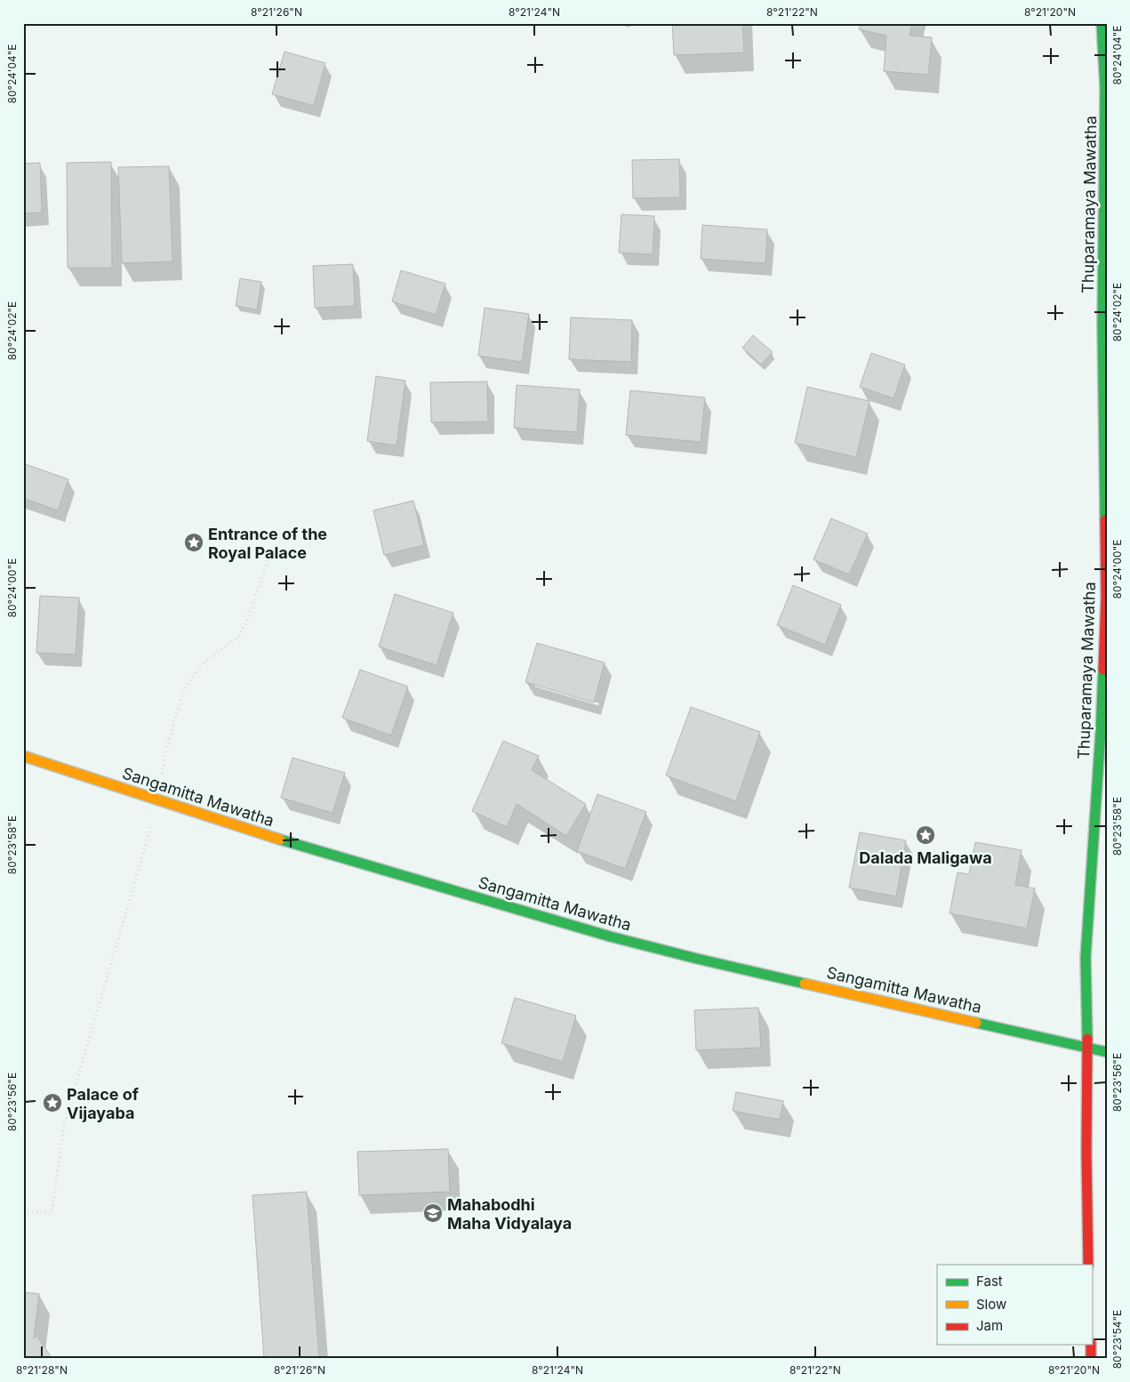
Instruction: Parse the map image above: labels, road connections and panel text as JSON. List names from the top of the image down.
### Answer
{
  "streets": {
    "main road": ["Thuparamaya Mawatha", "Sangamitta Mawatha"]
  },
  "crossings": [
    ["Thuparamaya Mawatha", "Sangamitta Mawatha"]
  ],
  "places": {
    "place": ["Entrance of the Royal Palace", "Dalada Maligawa", "Palace of Vijayaba"],
    "school or university": ["Mahabodhi Maha Vidyalaya"]
  },
  "legend": ["Fast", "Slow", "Jam"],
  "coordinates": [
    "8°21'26\"N",
    "8°21'24\"N",
    "8°21'22\"N",
    "8°21'20\"N",
    "80°24'04\"E",
    "80°24'02\"E",
    "80°24'00\"E",
    "80°23'58\"E",
    "80°23'56\"E",
    "80°23'54\"E",
    "8°21'28\"N"
  ]
}
